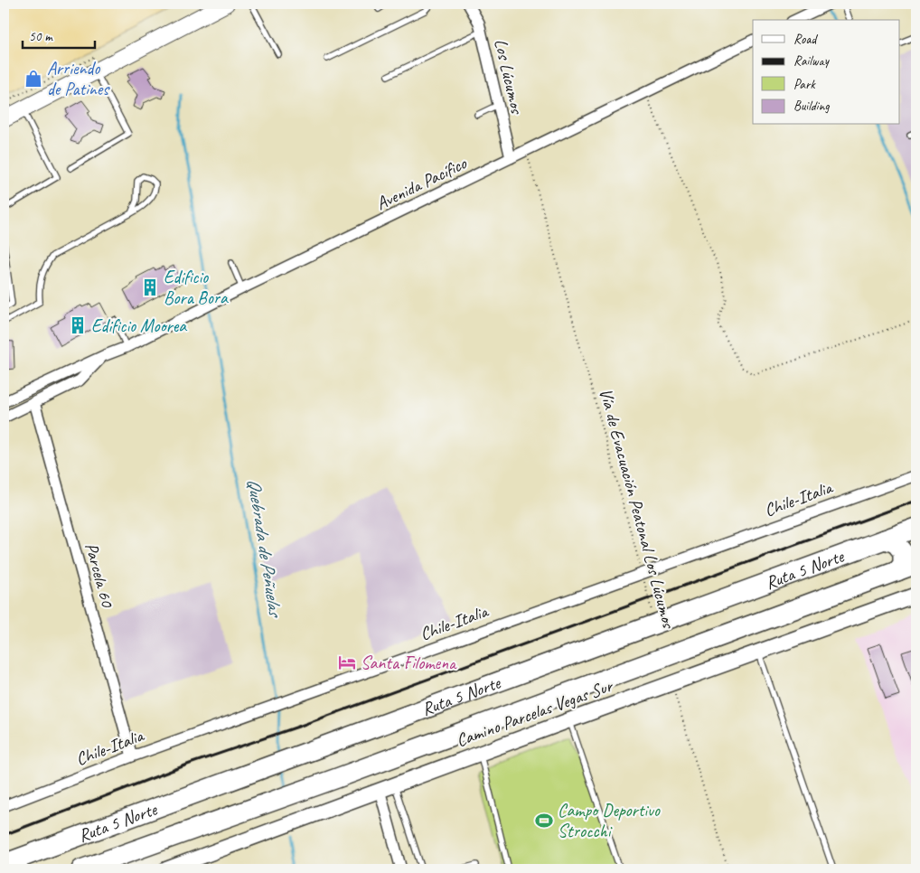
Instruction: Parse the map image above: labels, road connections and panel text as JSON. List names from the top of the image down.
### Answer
{
  "streets": {
    "highway": ["Ruta 5 Norte"],
    "street": [
      "Los Lúcumos",
      "Avenida Pacífico",
      "Chile-Italia",
      "Parcela 60",
      "Camino Parcelas Vegas Sur"
    ],
    "path": ["Vía de Evacuación Peatonal Los Lúcumos"]
  },
  "crossings": [
    ["Los Lúcumos", "Avenida Pacífico"],
    ["Avenida Pacífico", "Vía de Evacuación Peatonal Los Lúcumos"],
    ["Avenida Pacífico", "Parcela 60"],
    ["Chile-Italia", "Vía de Evacuación Peatonal Los Lúcumos"],
    ["Chile-Italia", "Parcela 60"],
    ["Vía de Evacuación Peatonal Los Lúcumos", "Ruta 5 Norte"]
  ],
  "water": ["Quebrada de Peñuelas"],
  "places": {
    "shop": ["Arriendo de Patines"],
    "building": ["Edificio Bora Bora", "Edificio Moorea"],
    "hotel": ["Santa Filomena"],
    "sports": ["Campo Deportivo Strocchi"]
  },
  "legend": [
    "Road",
    "Railway",
    "Park",
    "Building"
  ],
  "scale_bar": "50 m"
}
